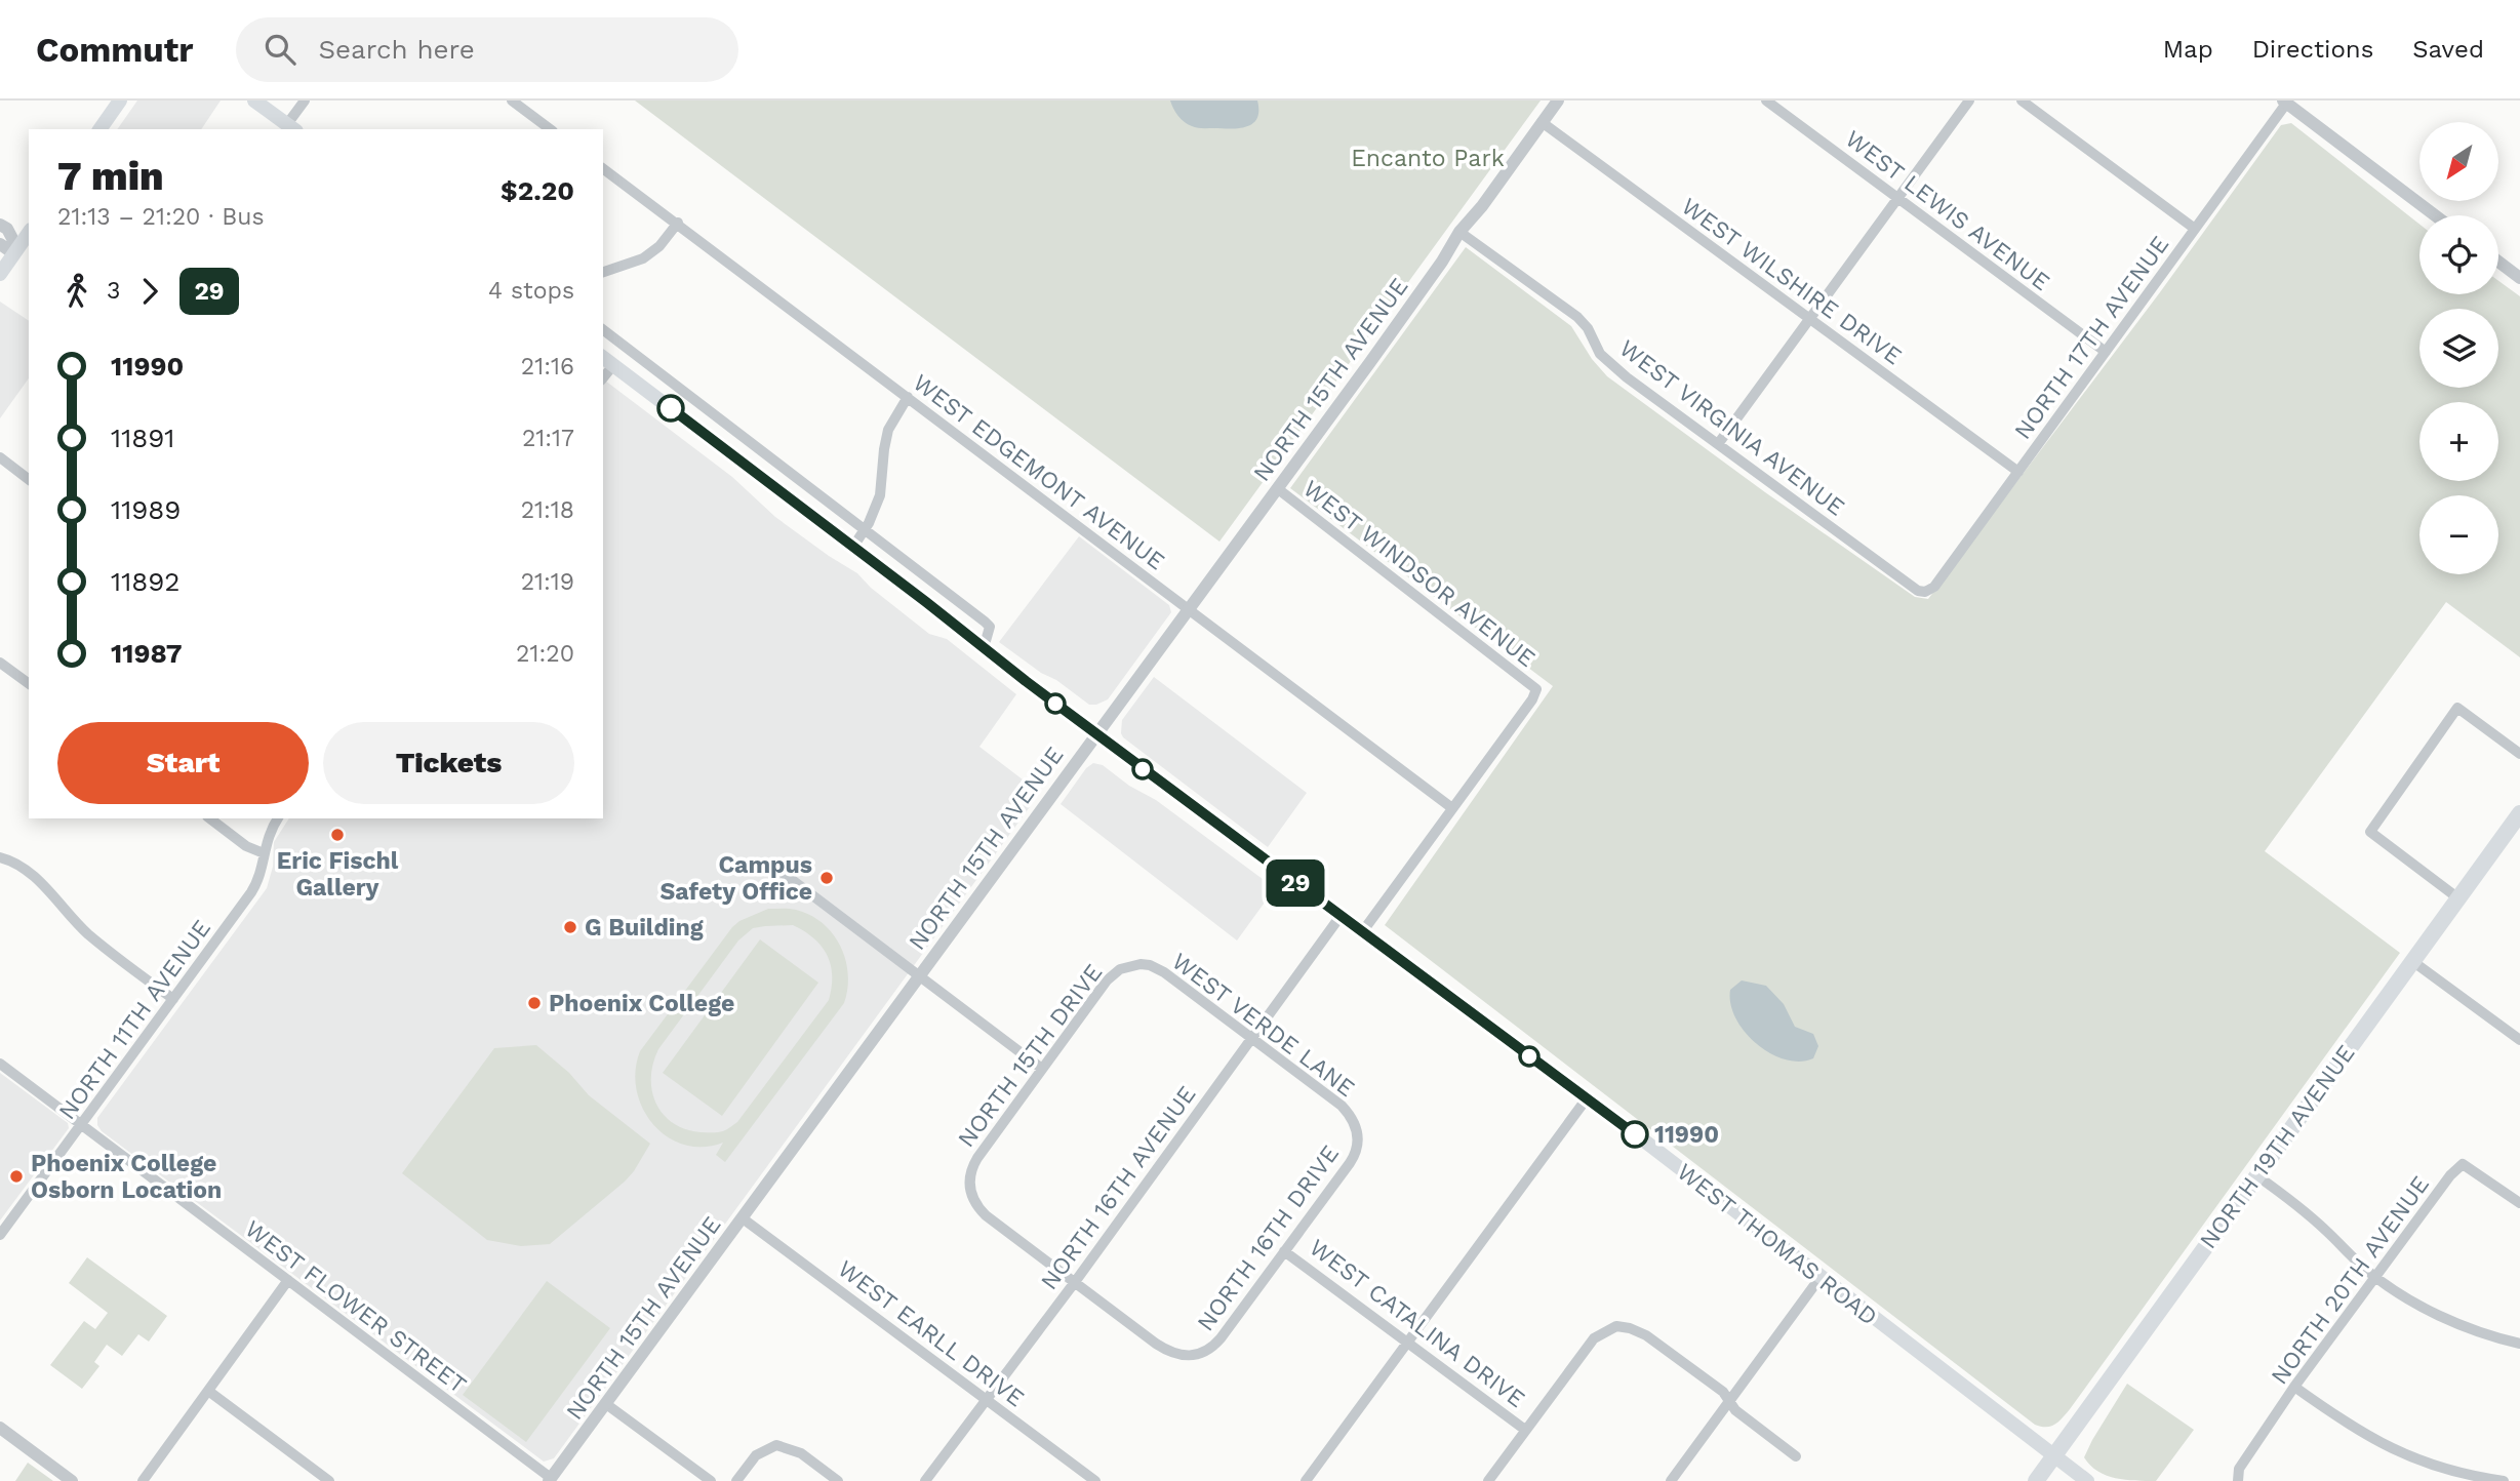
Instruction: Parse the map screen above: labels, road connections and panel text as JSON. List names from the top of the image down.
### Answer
{
  "streets": {
    "main road": ["NORTH 19TH AVENUE", "WEST THOMAS ROAD"],
    "street": [
      "WEST LEWIS AVENUE",
      "WEST WILSHIRE DRIVE",
      "NORTH 17TH AVENUE",
      "NORTH 15TH AVENUE",
      "WEST VIRGINIA AVENUE",
      "WEST EDGEMONT AVENUE",
      "WEST WINDSOR AVENUE",
      "NORTH 11TH AVENUE",
      "WEST VERDE LANE",
      "NORTH 15TH DRIVE",
      "NORTH 16TH AVENUE",
      "NORTH 16TH DRIVE",
      "NORTH 20TH AVENUE",
      "WEST FLOWER STREET",
      "WEST CATALINA DRIVE",
      "WEST EARLL DRIVE"
    ]
  },
  "crossings": [
    ["WEST LEWIS AVENUE", "NORTH 17TH AVENUE"],
    ["WEST WILSHIRE DRIVE", "NORTH 17TH AVENUE"],
    ["WEST WILSHIRE DRIVE", "NORTH 15TH AVENUE"],
    ["NORTH 17TH AVENUE", "WEST VIRGINIA AVENUE"],
    ["NORTH 15TH AVENUE", "WEST VIRGINIA AVENUE"],
    ["NORTH 15TH AVENUE", "WEST EDGEMONT AVENUE"],
    ["NORTH 15TH AVENUE", "WEST WINDSOR AVENUE"],
    ["NORTH 15TH AVENUE", "WEST THOMAS ROAD"],
    ["NORTH 15TH AVENUE", "WEST FLOWER STREET"],
    ["NORTH 15TH AVENUE", "WEST EARLL DRIVE"],
    ["WEST EDGEMONT AVENUE", "WEST WINDSOR AVENUE"],
    ["NORTH 11TH AVENUE", "WEST FLOWER STREET"],
    ["WEST VERDE LANE", "NORTH 15TH DRIVE"],
    ["WEST VERDE LANE", "NORTH 16TH AVENUE"],
    ["WEST VERDE LANE", "NORTH 16TH DRIVE"],
    ["NORTH 15TH DRIVE", "NORTH 16TH AVENUE"],
    ["NORTH 15TH DRIVE", "NORTH 16TH DRIVE"],
    ["NORTH 19TH AVENUE", "WEST THOMAS ROAD"],
    ["NORTH 16TH AVENUE", "NORTH 16TH DRIVE"],
    ["NORTH 16TH AVENUE", "WEST THOMAS ROAD"],
    ["NORTH 16TH AVENUE", "WEST EARLL DRIVE"],
    ["NORTH 16TH DRIVE", "WEST CATALINA DRIVE"]
  ],
  "parks": ["Encanto Park"],
  "places": [
    "Eric Fischl Gallery",
    "Campus Safety Office",
    "G Building",
    "Phoenix College",
    "11990",
    "Phoenix College Osborn Location"
  ],
  "lines": ["bus line 29"],
  "north": "bottom left",
  "page": {
    "header": "Commutr",
    "search": "Search here",
    "nav": ["Map", "Directions", "Saved"],
    "on_map": "29",
    "map_buttons": ["+", "−"],
    "heading": ["7 min", "21:13 – 21:20 · Bus", "$2.20"],
    "legs": ["3", "29", "4 stops"],
    "list": [
      {
        "name": "11990",
        "value": "21:16"
      },
      {
        "name": "11891",
        "value": "21:17"
      },
      {
        "name": "11989",
        "value": "21:18"
      },
      {
        "name": "11892",
        "value": "21:19"
      },
      {
        "name": "11987",
        "value": "21:20"
      }
    ],
    "buttons": ["Start", "Tickets"]
  }
}
